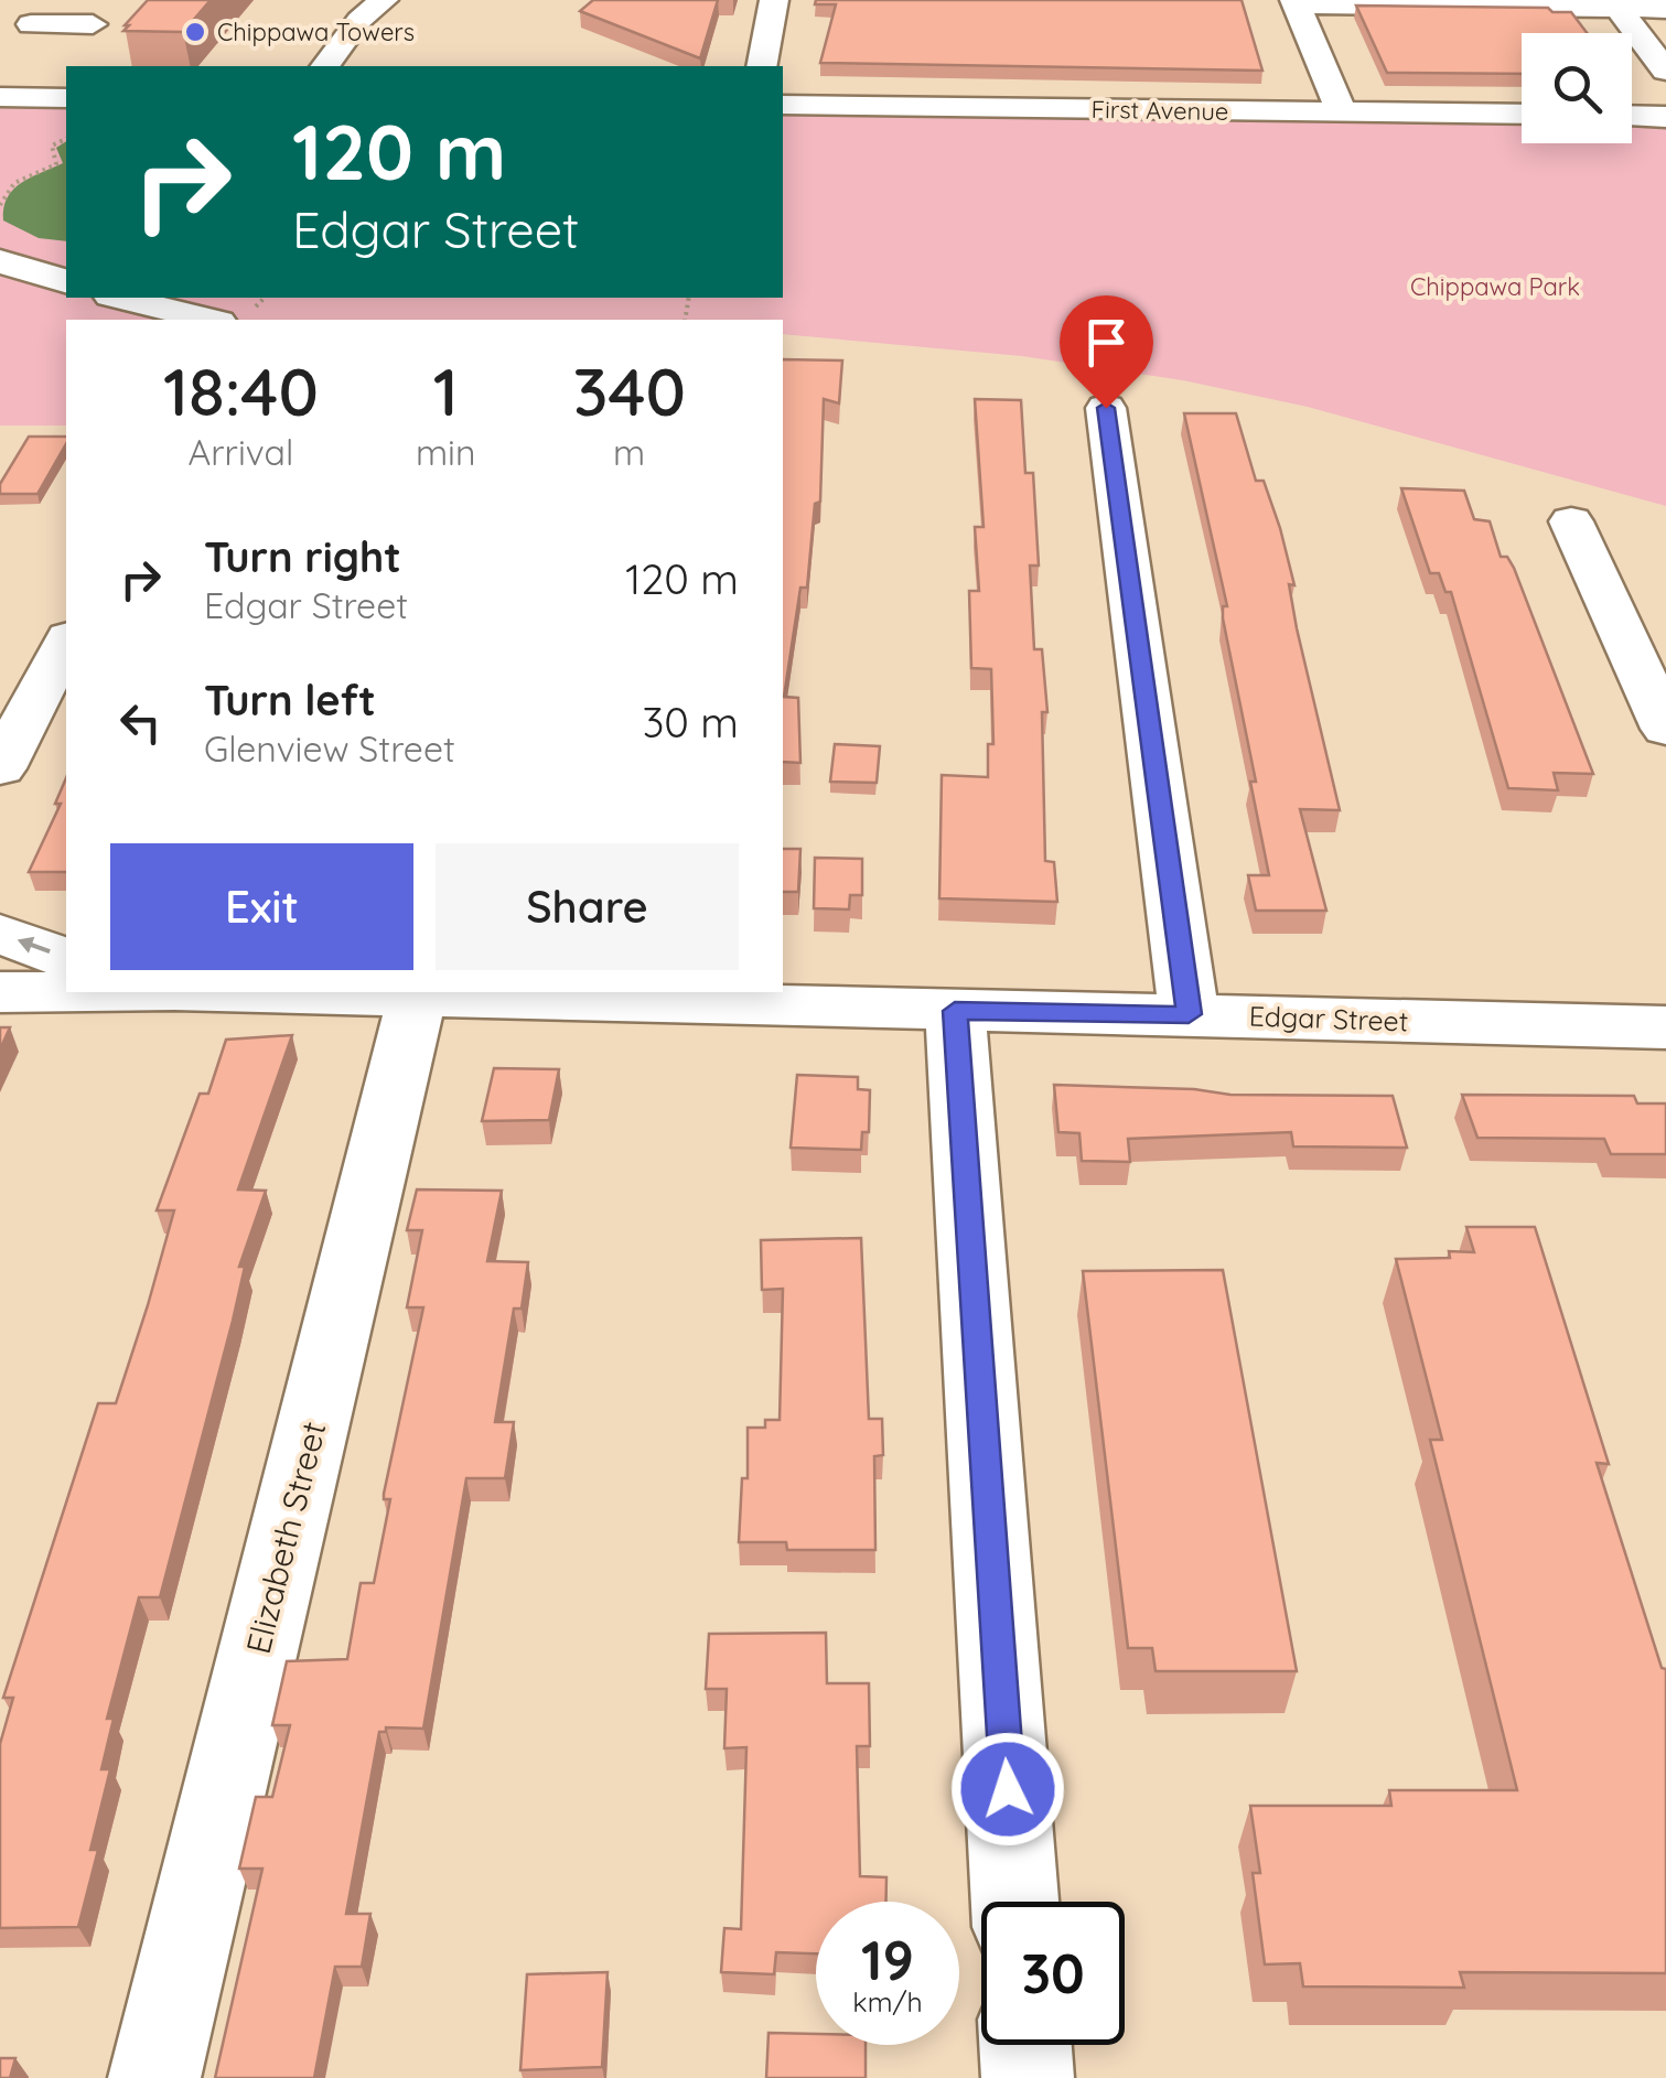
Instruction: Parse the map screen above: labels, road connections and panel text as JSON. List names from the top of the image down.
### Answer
{
  "streets": {
    "street": ["First Avenue", "Edgar Street", "Elizabeth Street"]
  },
  "crossings": [
    ["Edgar Street", "Elizabeth Street"]
  ],
  "parks": ["Chippawa Park"],
  "places": ["Chippawa Towers"],
  "page": {
    "turn": ["120 m", "Edgar Street"],
    "eta": [
      "18:40",
      "Arrival",
      "1",
      "min",
      "340",
      "m"
    ],
    "list": [
      {
        "name": "Turn right",
        "note": "Edgar Street",
        "value": "120 m"
      },
      {
        "name": "Turn left",
        "note": "Glenview Street",
        "value": "30 m"
      }
    ],
    "buttons": ["Exit", "Share"],
    "speed": "19 km/h",
    "limit": "30"
  }
}
